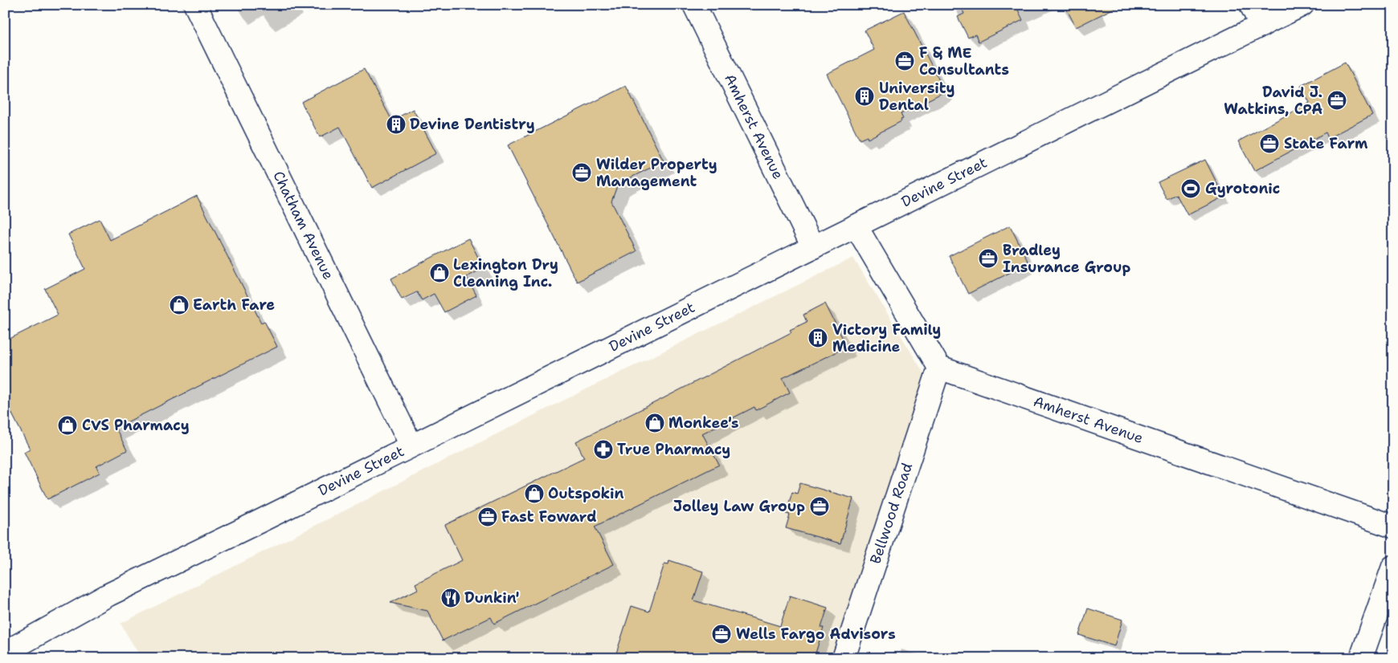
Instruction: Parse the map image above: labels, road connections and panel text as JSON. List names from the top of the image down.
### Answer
{
  "streets": {
    "street": [
      "Amherst Avenue",
      "Devine Street",
      "Chatham Avenue",
      "Bellwood Road"
    ]
  },
  "crossings": [
    ["Amherst Avenue", "Devine Street"],
    ["Amherst Avenue", "Bellwood Road"],
    ["Devine Street", "Chatham Avenue"]
  ],
  "places": {
    "office": [
      "F & ME Consultants",
      "David J. Watkins, CPA",
      "State Farm",
      "Wilder Property Management",
      "Bradley Insurance Group",
      "Jolley Law Group",
      "Fast Foward",
      "Wells Fargo Advisors"
    ],
    "building": ["University Dental", "Devine Dentistry", "Victory Family Medicine"],
    "sports": ["Gyrotonic"],
    "shop": [
      "Lexington Dry Cleaning Inc.",
      "Earth Fare",
      "Monkee's",
      "CVS Pharmacy",
      "Outspokin"
    ],
    "pharmacy": ["True Pharmacy"],
    "restaurant": ["Dunkin'"]
  }
}
